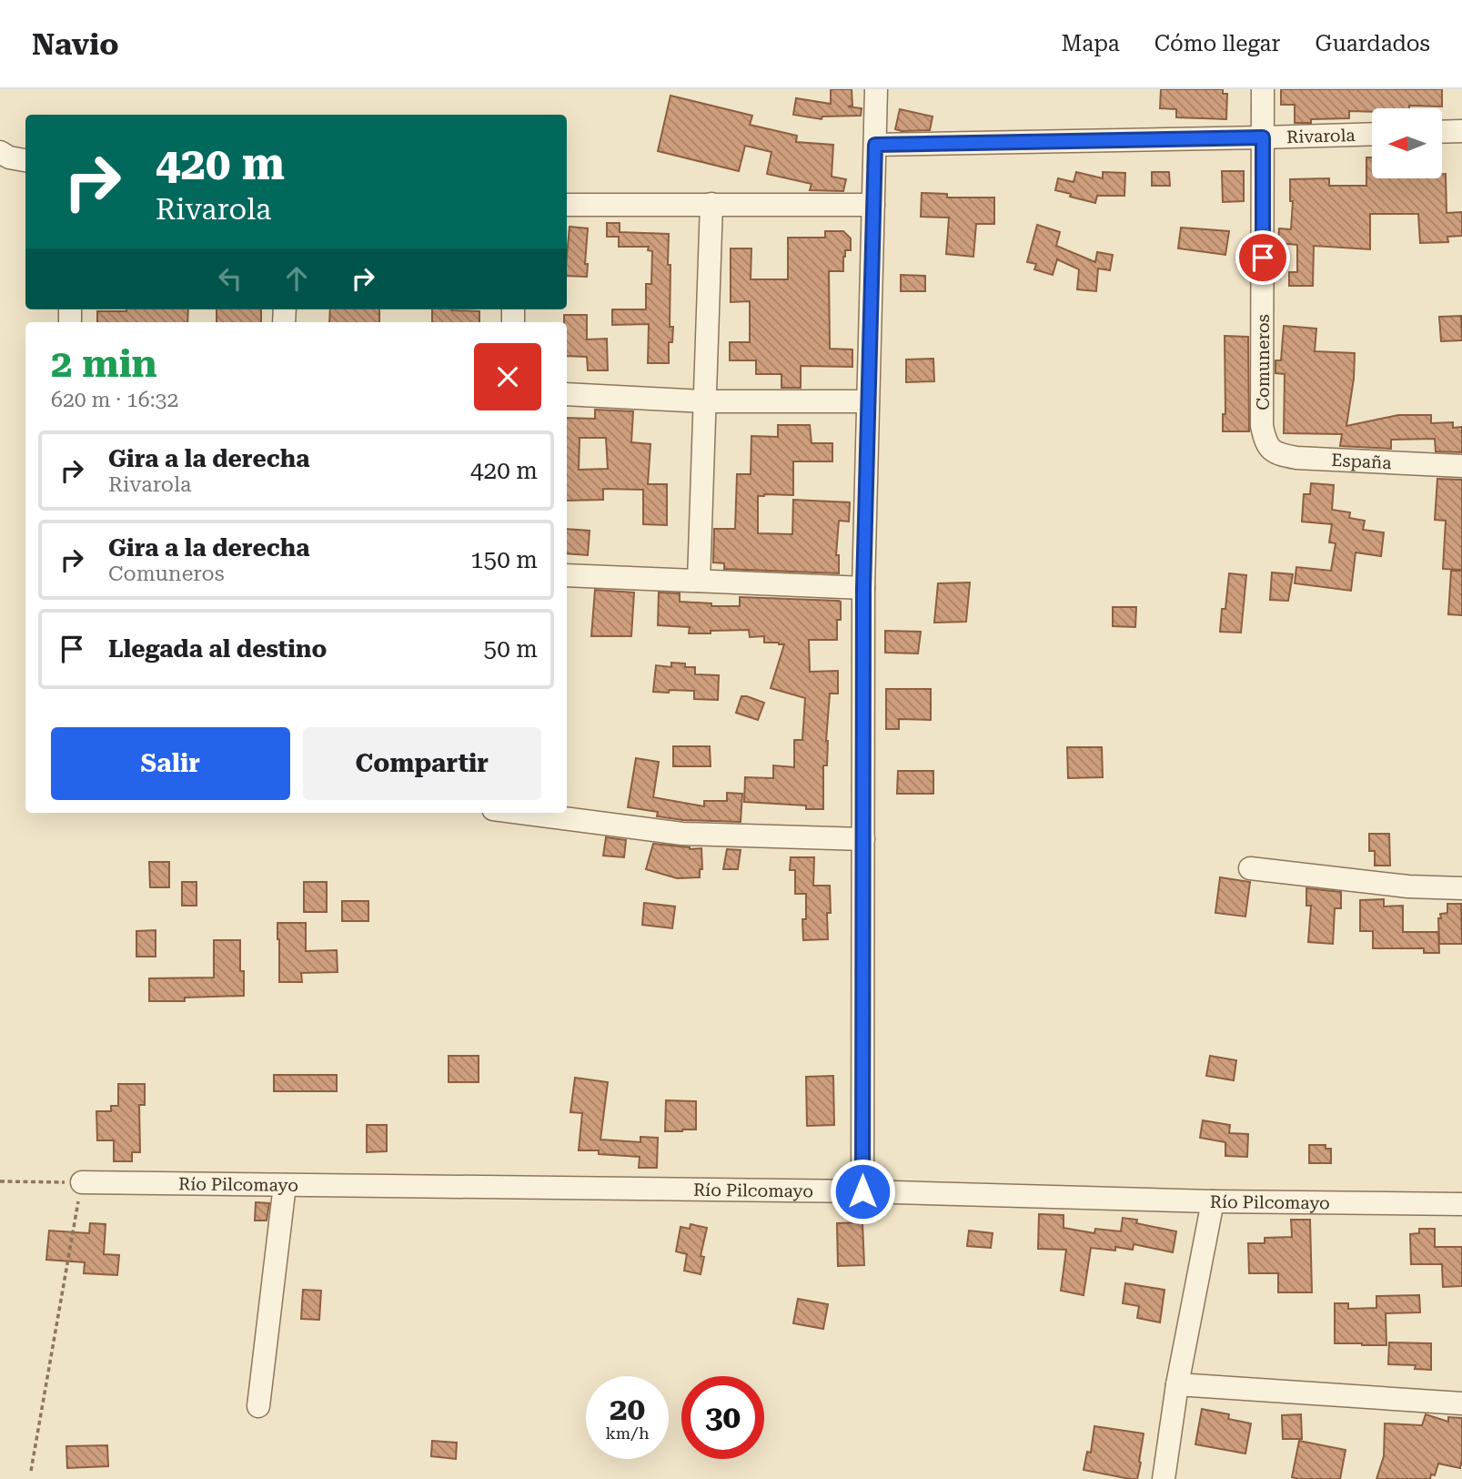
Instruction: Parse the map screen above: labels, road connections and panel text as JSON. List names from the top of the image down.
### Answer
{
  "streets": {
    "street": [
      "Rivarola",
      "Comuneros",
      "España",
      "Río Pilcomayo"
    ]
  },
  "crossings": [
    ["Rivarola", "Comuneros"],
    ["Comuneros", "España"]
  ],
  "north": "left",
  "page": {
    "header": "Navio",
    "nav": ["Mapa", "Cómo llegar", "Guardados"],
    "turn": ["420 m", "Rivarola"],
    "heading": ["2 min", "620 m · 16:32"],
    "list": [
      {
        "name": "Gira a la derecha",
        "note": "Rivarola",
        "value": "420 m"
      },
      {
        "name": "Gira a la derecha",
        "note": "Comuneros",
        "value": "150 m"
      },
      {
        "name": "Llegada al destino",
        "value": "50 m"
      }
    ],
    "buttons": ["Salir", "Compartir"],
    "speed": "20 km/h",
    "limit": "30"
  }
}
